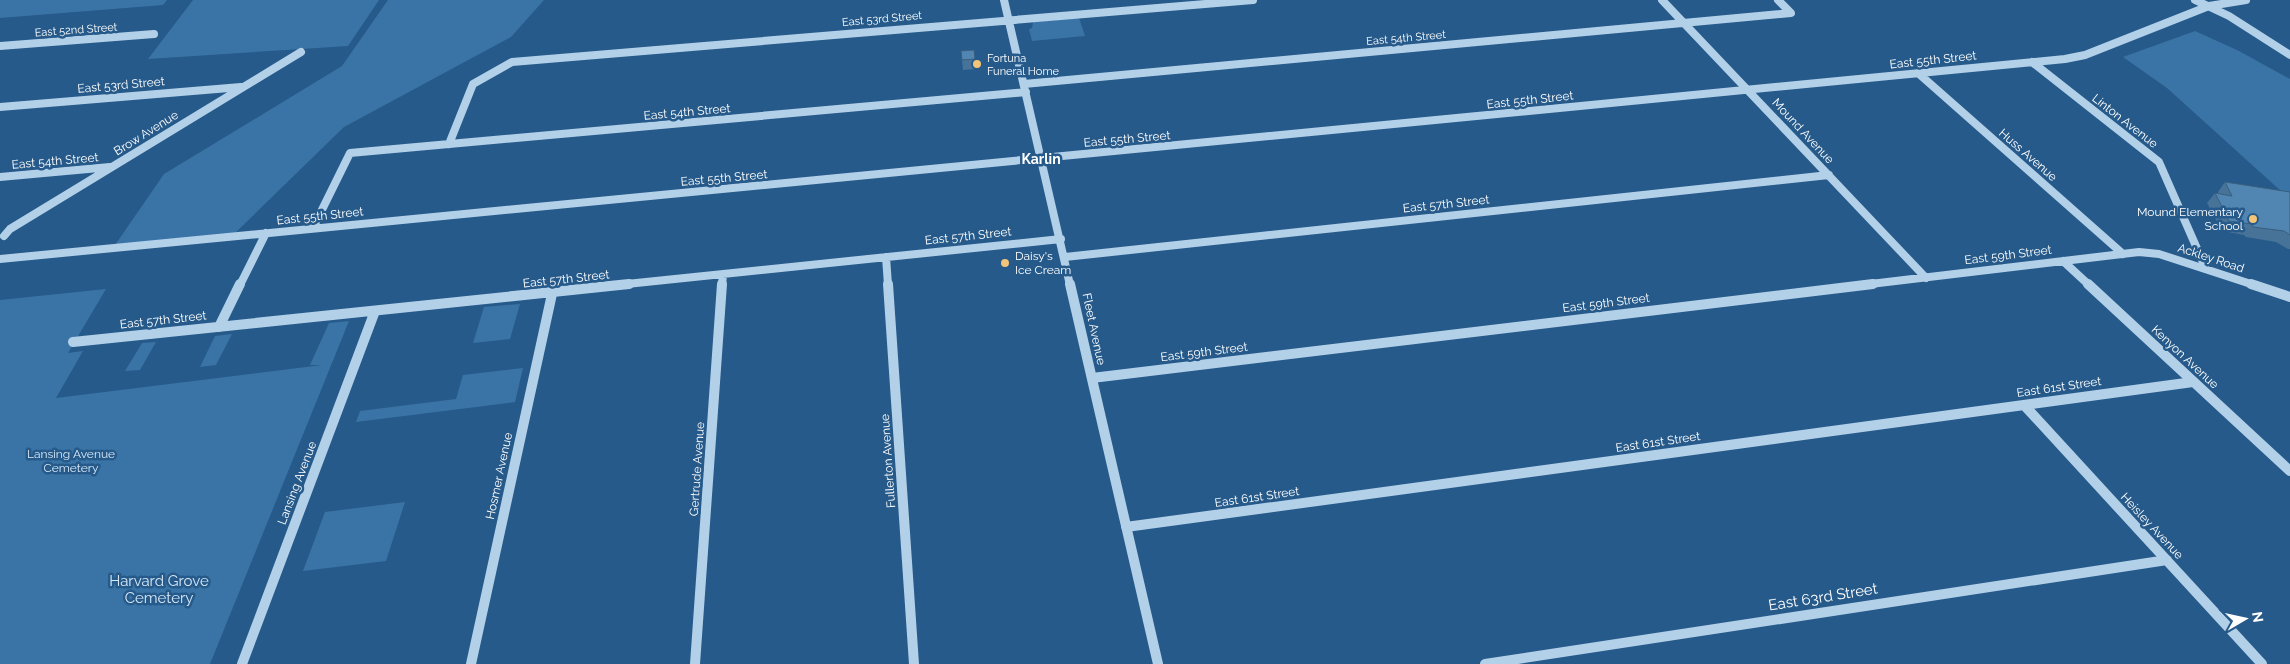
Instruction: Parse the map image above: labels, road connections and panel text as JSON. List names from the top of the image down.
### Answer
{
  "streets": {
    "street": [
      "East 53rd Street",
      "East 52nd Street",
      "East 54th Street",
      "East 55th Street",
      "Linton Avenue",
      "Mound Avenue",
      "Brow Avenue",
      "Huss Avenue",
      "East 57th Street",
      "East 59th Street",
      "Ackley Road",
      "Fleet Avenue",
      "Kenyon Avenue",
      "East 61st Street",
      "Fullerton Avenue",
      "Gertrude Avenue",
      "Hosmer Avenue",
      "Lansing Avenue",
      "Heisley Avenue",
      "East 63rd Street"
    ]
  },
  "crossings": [
    ["East 53rd Street", "East 54th Street"],
    ["East 53rd Street", "Brow Avenue"],
    ["East 53rd Street", "Fleet Avenue"],
    ["East 54th Street", "East 55th Street"],
    ["East 54th Street", "Mound Avenue"],
    ["East 54th Street", "Brow Avenue"],
    ["East 54th Street", "Fleet Avenue"],
    ["East 55th Street", "Linton Avenue"],
    ["East 55th Street", "Mound Avenue"],
    ["East 55th Street", "Huss Avenue"],
    ["East 55th Street", "Fleet Avenue"],
    ["Linton Avenue", "Ackley Road"],
    ["Mound Avenue", "East 57th Street"],
    ["Mound Avenue", "East 59th Street"],
    ["Huss Avenue", "East 59th Street"],
    ["Huss Avenue", "Ackley Road"],
    ["East 57th Street", "Fleet Avenue"],
    ["East 57th Street", "Fullerton Avenue"],
    ["East 57th Street", "Gertrude Avenue"],
    ["East 57th Street", "Hosmer Avenue"],
    ["East 57th Street", "Lansing Avenue"],
    ["East 59th Street", "Ackley Road"],
    ["East 59th Street", "Fleet Avenue"],
    ["East 59th Street", "Kenyon Avenue"],
    ["Fleet Avenue", "East 61st Street"],
    ["Kenyon Avenue", "East 61st Street"],
    ["East 61st Street", "Heisley Avenue"],
    ["Heisley Avenue", "East 63rd Street"]
  ],
  "districts": ["Karlin"],
  "parks": ["Lansing Avenue Cemetery", "Harvard Grove Cemetery"],
  "places": ["Fortuna Funeral Home", "Mound Elementary School", "Daisy's Ice Cream"],
  "north": "right"
}
